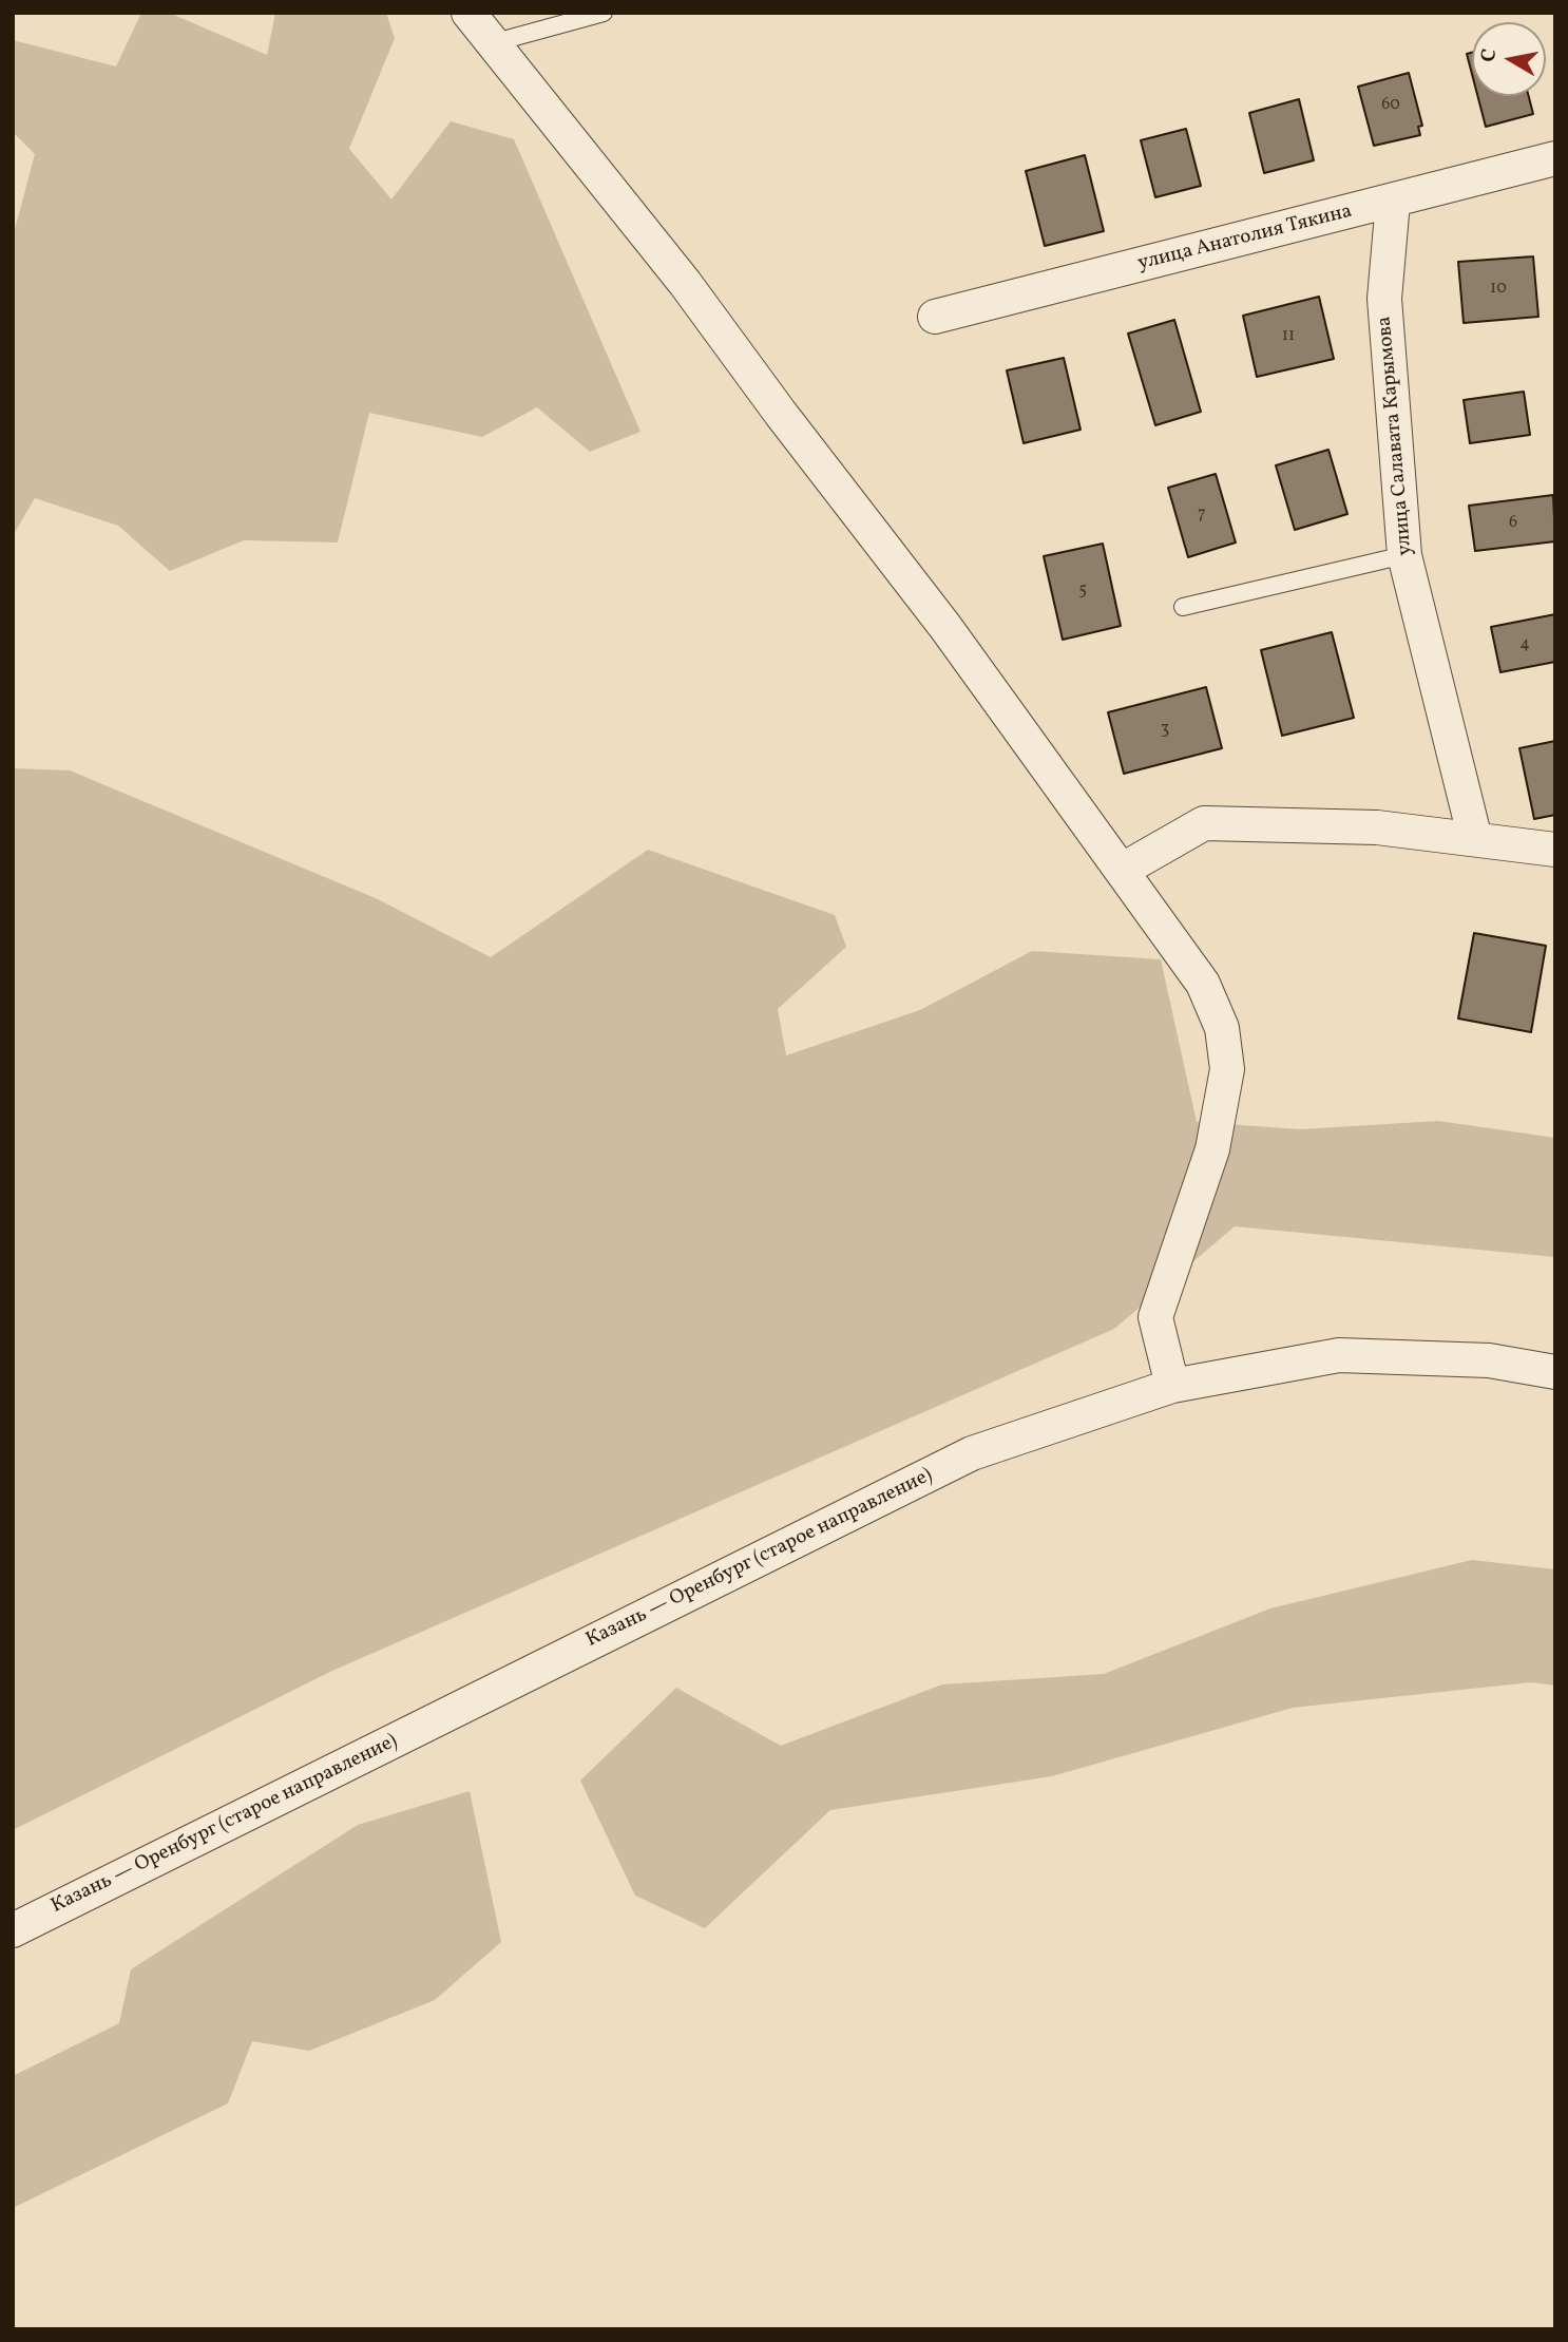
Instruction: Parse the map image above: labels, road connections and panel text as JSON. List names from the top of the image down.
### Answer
{
  "streets": {
    "street": ["улица Анатолия Тякина", "улица Салавата Карымова", "Казань — Оренбург (старое направление)"]
  },
  "crossings": [
    ["улица Анатолия Тякина", "улица Салавата Карымова"]
  ],
  "house_numbers": [
    "60",
    "10",
    "11",
    "7",
    "6",
    "5",
    "4",
    "3"
  ],
  "north": "left"
}
